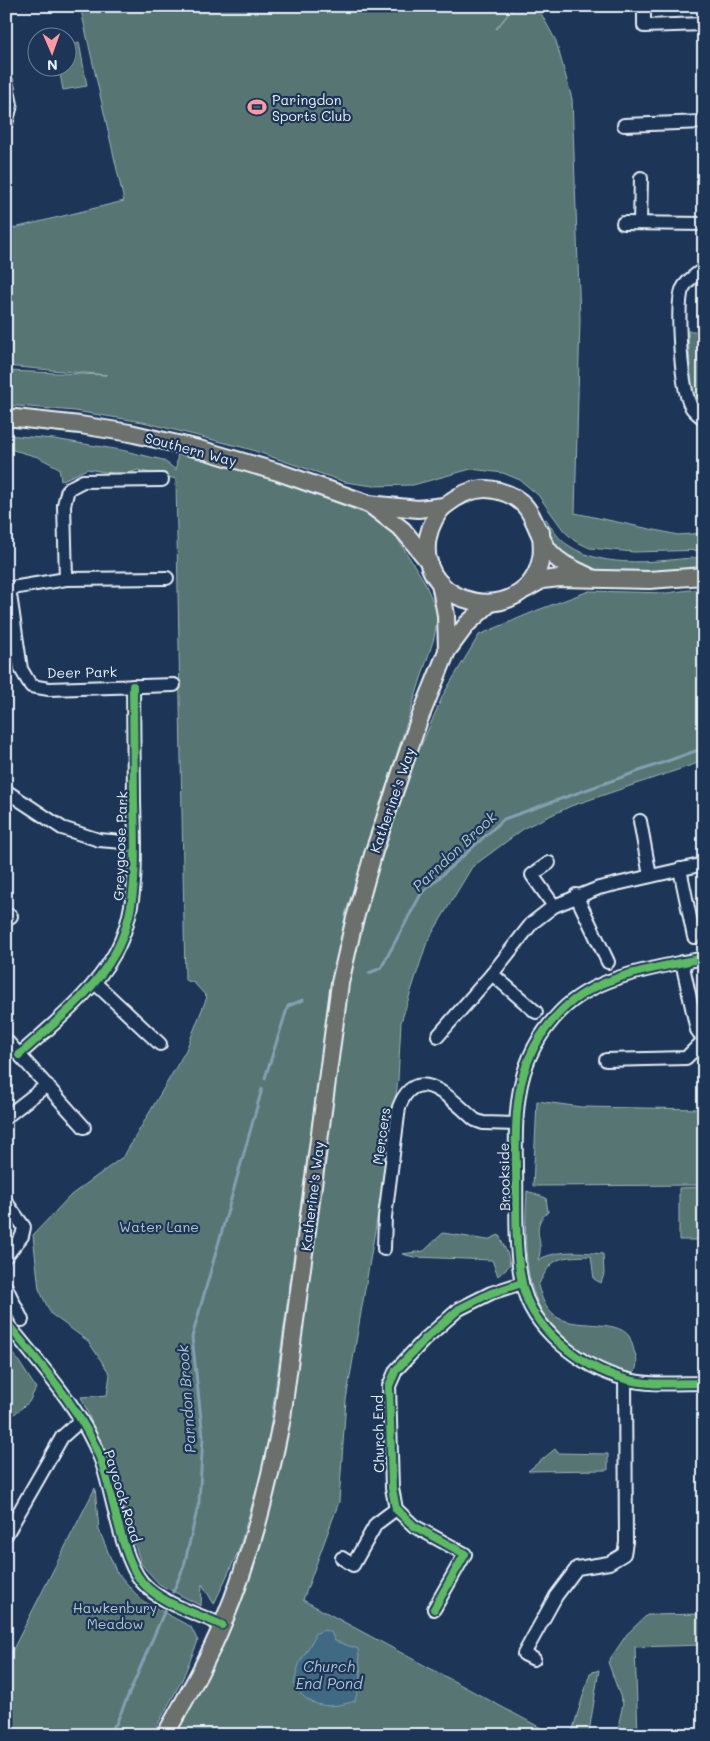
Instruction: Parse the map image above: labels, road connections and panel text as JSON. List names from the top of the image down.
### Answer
{
  "streets": {
    "main road": ["Southern Way", "Katherine's Way"],
    "street": [
      "Deer Park",
      "Greygoose Park",
      "Mercers",
      "Brookside",
      "Church End",
      "Paycock Road"
    ]
  },
  "crossings": [
    ["Southern Way", "Katherine's Way"],
    ["Deer Park", "Greygoose Park"],
    ["Katherine's Way", "Paycock Road"],
    ["Mercers", "Brookside"],
    ["Brookside", "Church End"]
  ],
  "water": ["Parndon Brook", "Church End Pond"],
  "parks": ["Water Lane", "Hawkenbury Meadow"],
  "places": {
    "sports": ["Paringdon Sports Club"]
  },
  "north": "bottom"
}
